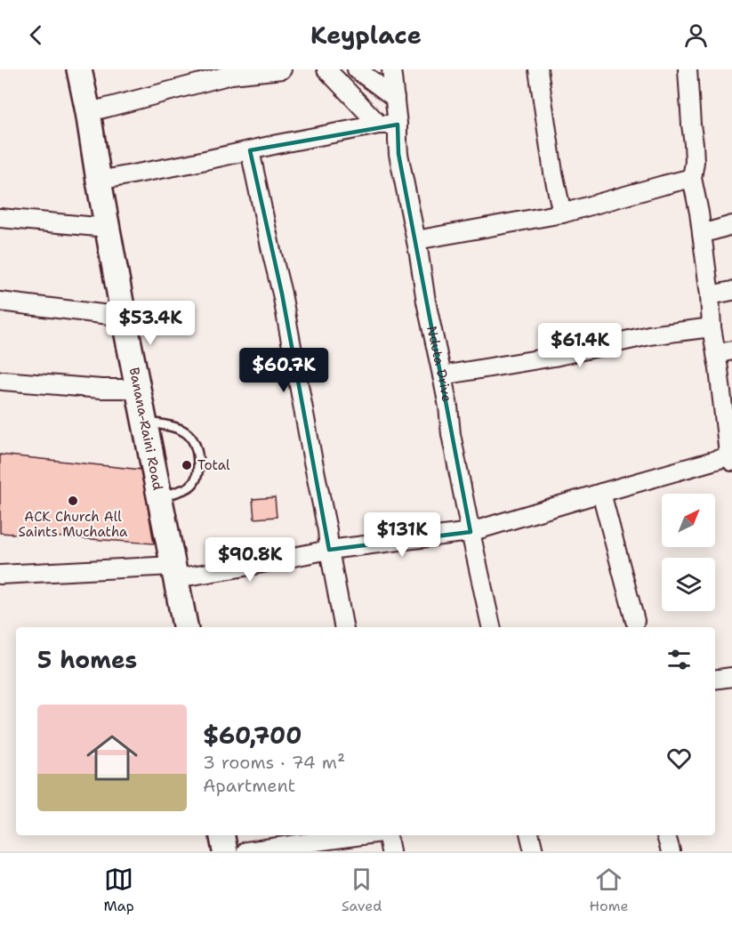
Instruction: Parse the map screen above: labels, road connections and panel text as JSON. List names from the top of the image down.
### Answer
{
  "streets": {
    "main road": ["Banana-Raini Road"],
    "street": ["Nduta Drive"]
  },
  "places": ["Total", "ACK Church All Saints Muchatha"],
  "north": "top right",
  "page": {
    "header": "Keyplace",
    "price": [
      "$53.4K",
      "$61.4K",
      "$60.7K",
      "$131K",
      "$90.8K"
    ],
    "heading": "5 homes",
    "list": [
      {
        "name": "$60,700",
        "note": "3 rooms · 74 m² · Apartment"
      }
    ],
    "tabs": ["Map", "Saved", "Home"]
  }
}
